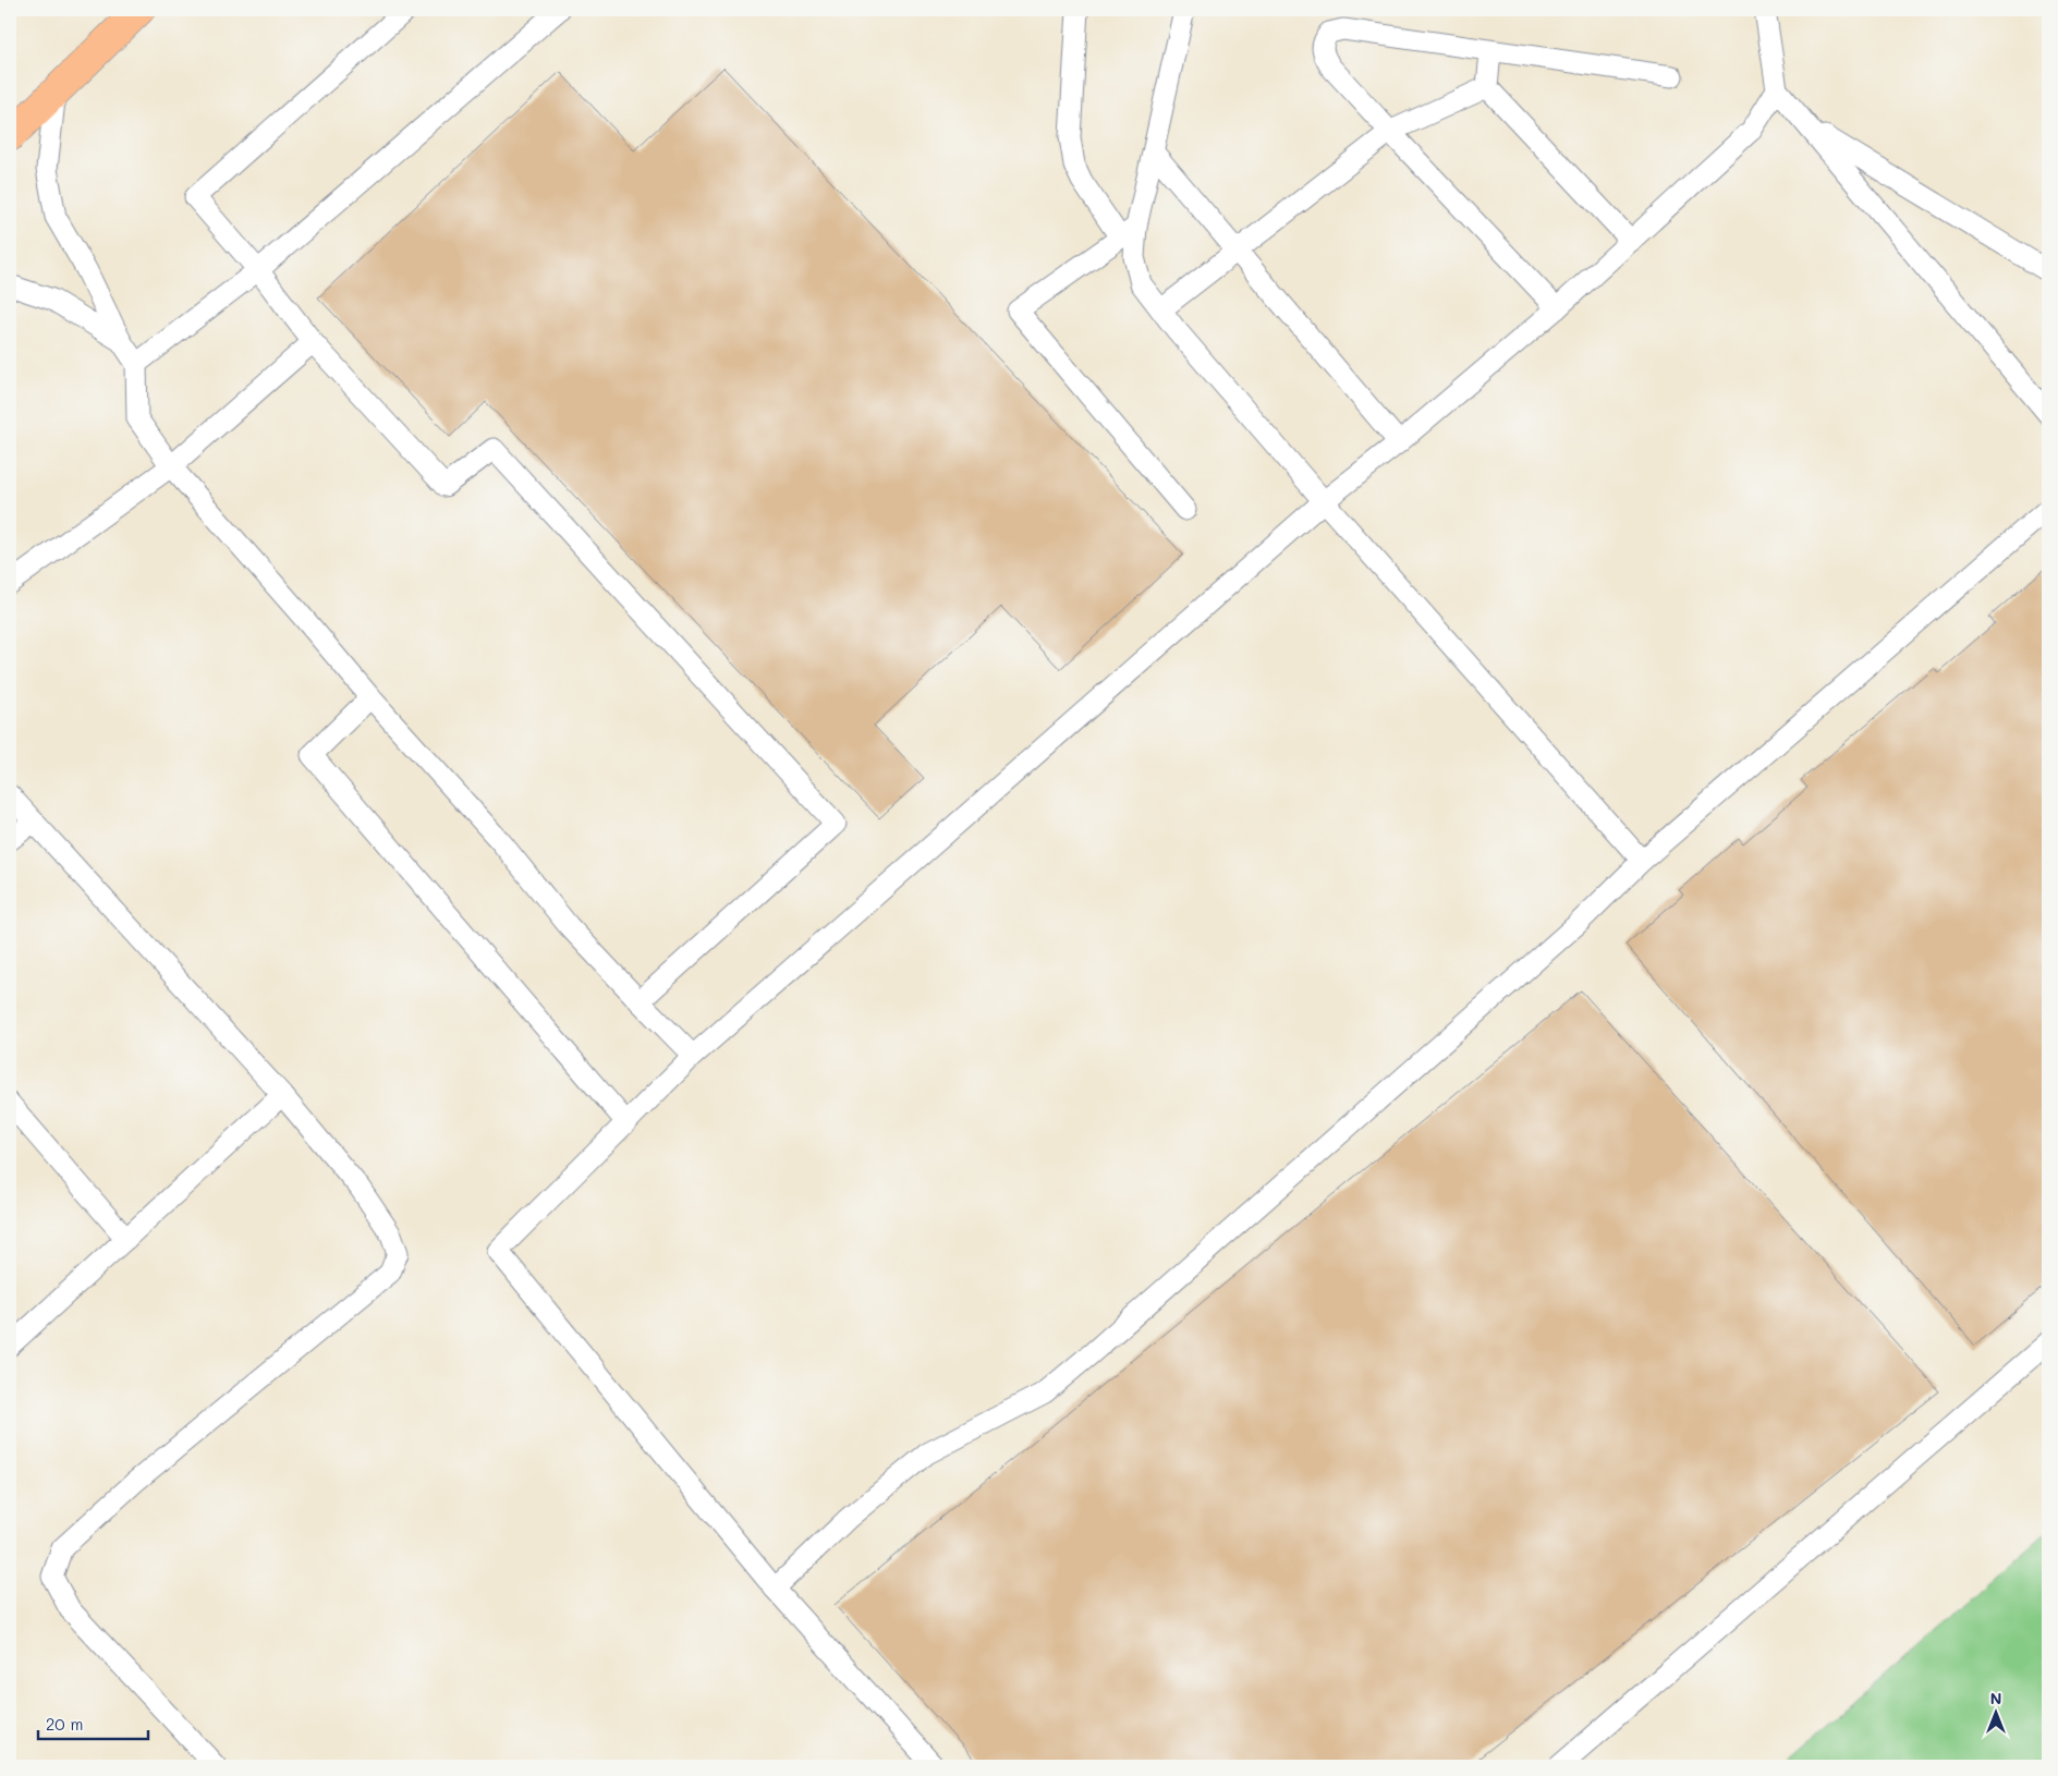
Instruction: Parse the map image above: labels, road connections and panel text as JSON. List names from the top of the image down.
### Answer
{
  "scale_bar": "20 m",
  "north": "top"
}
